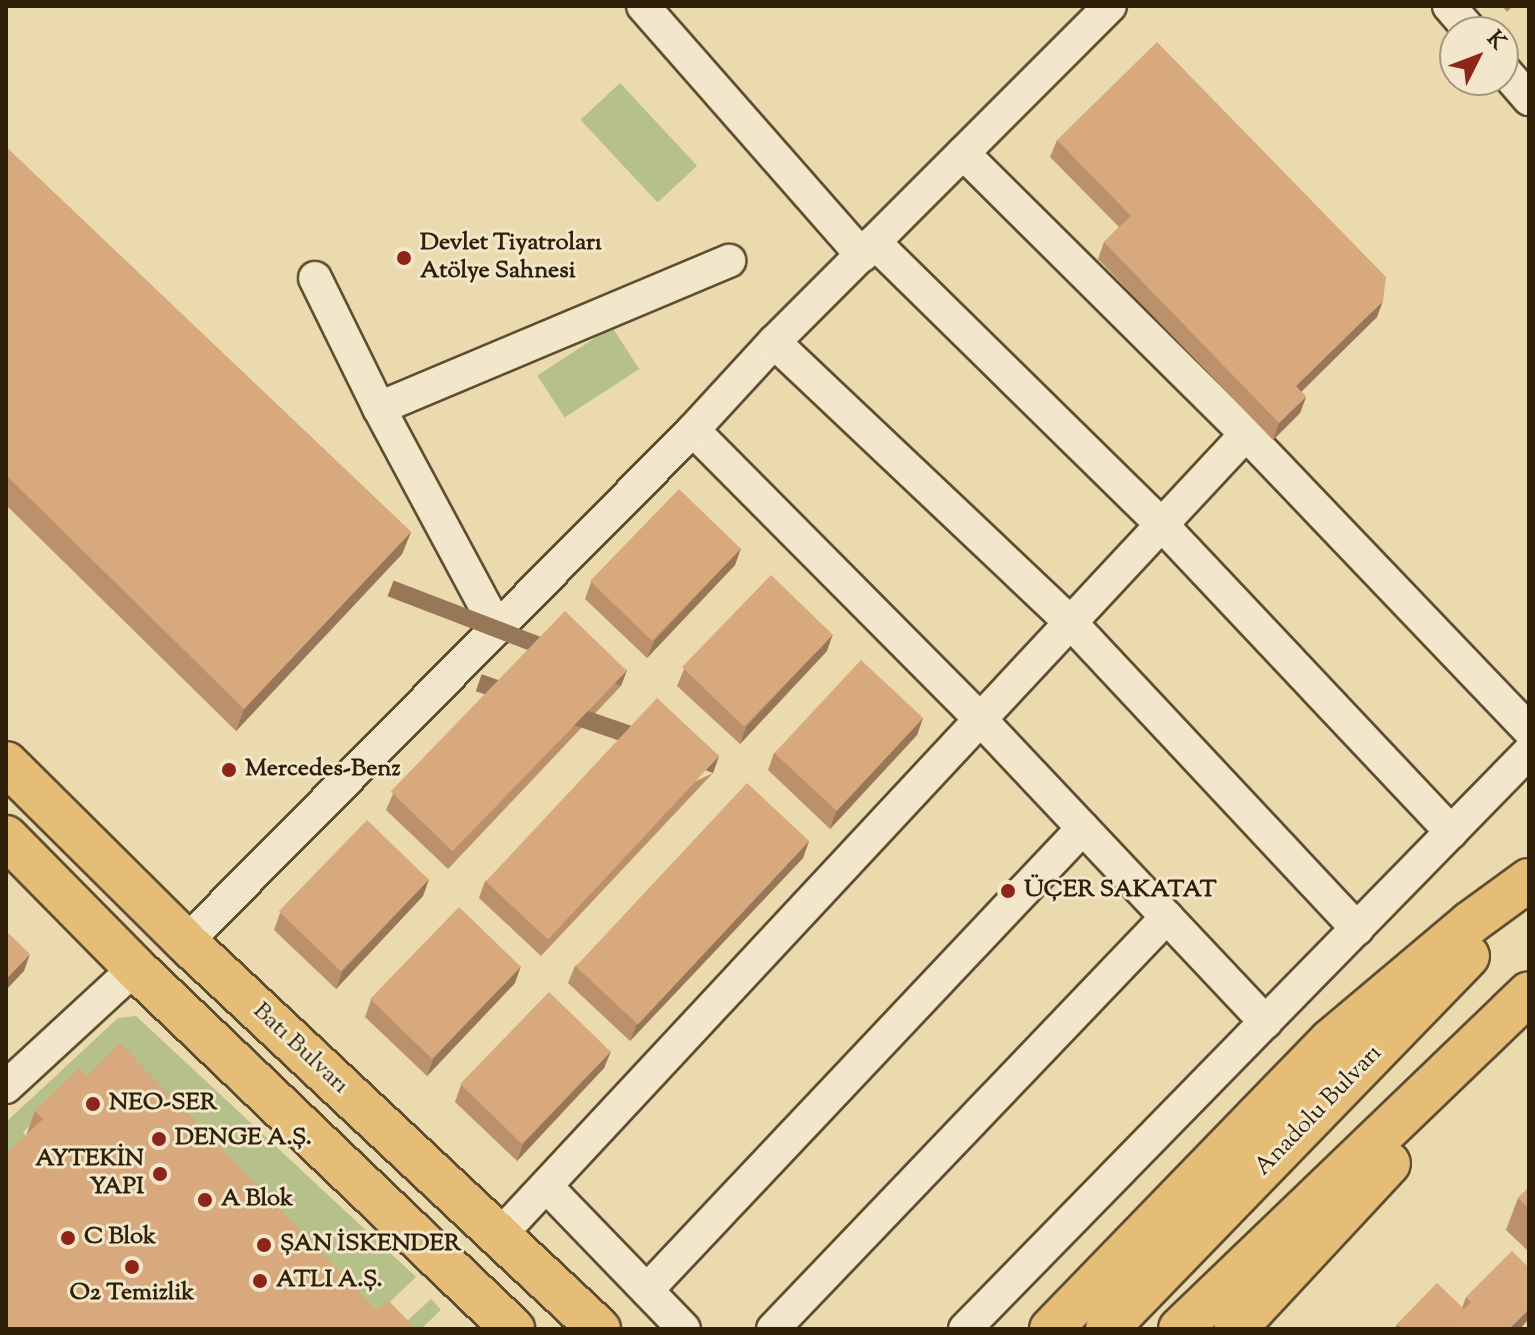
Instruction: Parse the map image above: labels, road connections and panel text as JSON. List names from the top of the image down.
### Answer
{
  "streets": {
    "main road": ["Batı Bulvarı", "Anadolu Bulvarı"]
  },
  "places": [
    "Devlet Tiyatroları Atölye Sahnesi",
    "Mercedes-Benz",
    "ÜÇER SAKATAT",
    "NEO-SER",
    "DENGE A.Ş.",
    "AYTEKİN YAPI",
    "A Blok",
    "C Blok",
    "ŞAN İSKENDER",
    "O2 Temizlik",
    "ATLI A.Ş."
  ],
  "north": "top right"
}
